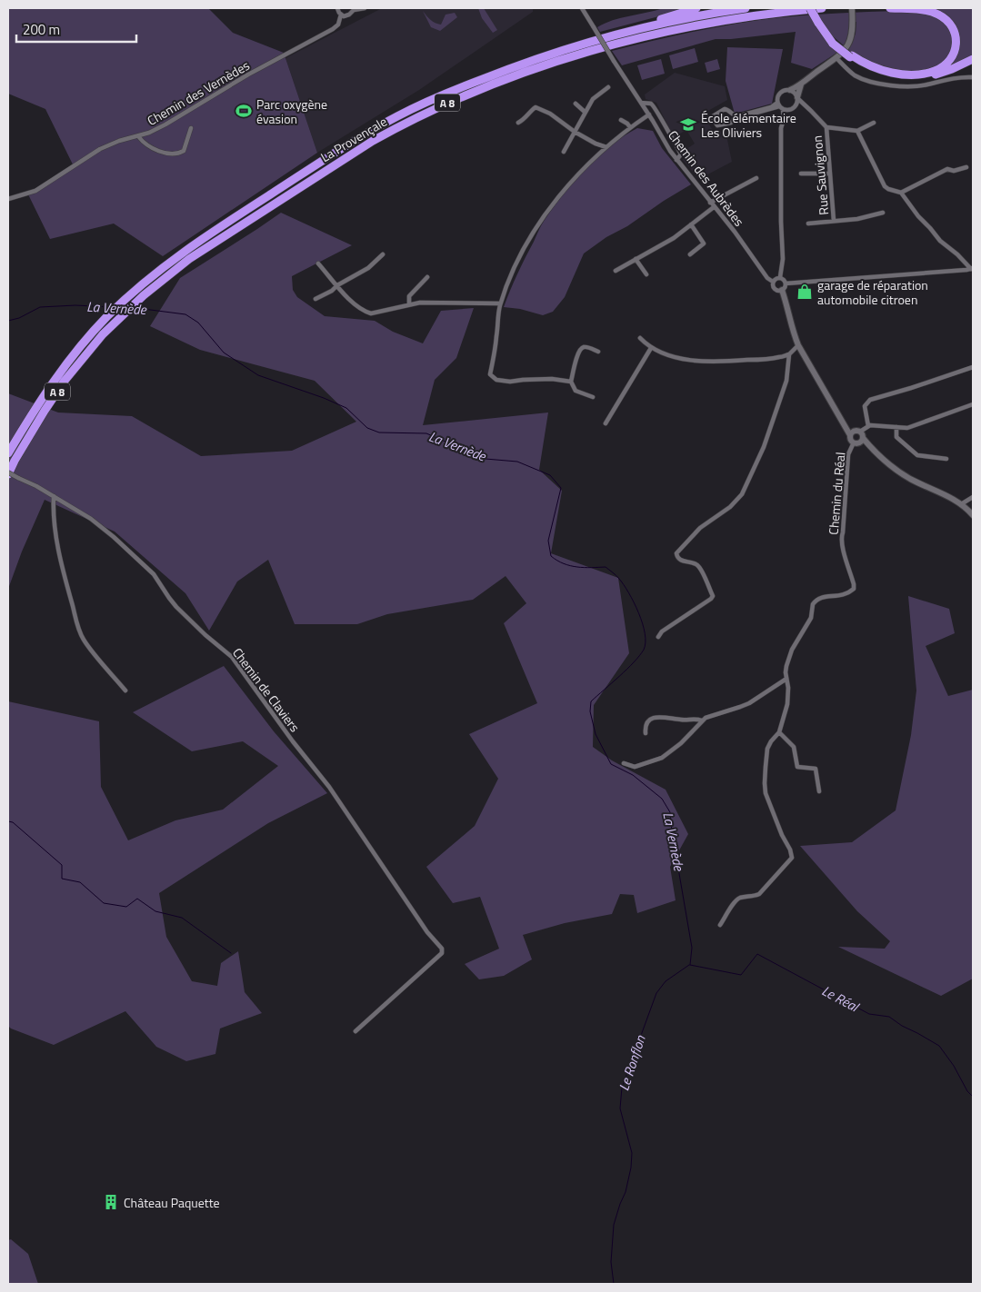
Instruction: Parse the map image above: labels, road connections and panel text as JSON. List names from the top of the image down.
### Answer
{
  "streets": {
    "highway": ["A 8", "La Provençale"],
    "street": [
      "Chemin des Vernèdes",
      "Rue Sauvignon",
      "Chemin des Aubrèdes",
      "Chemin du Réal",
      "Chemin de Claviers"
    ]
  },
  "crossings": [
    ["La Provençale", "Chemin de Claviers"]
  ],
  "water": ["La Vernède", "Le Réal", "Le Ronflon"],
  "places": {
    "sports": ["Parc oxygène évasion"],
    "school or university": ["École élémentaire Les Oliviers"],
    "shop": ["garage de réparation automobile citroen"],
    "building": ["Château Paquette"]
  },
  "scale_bar": "200 m"
}
